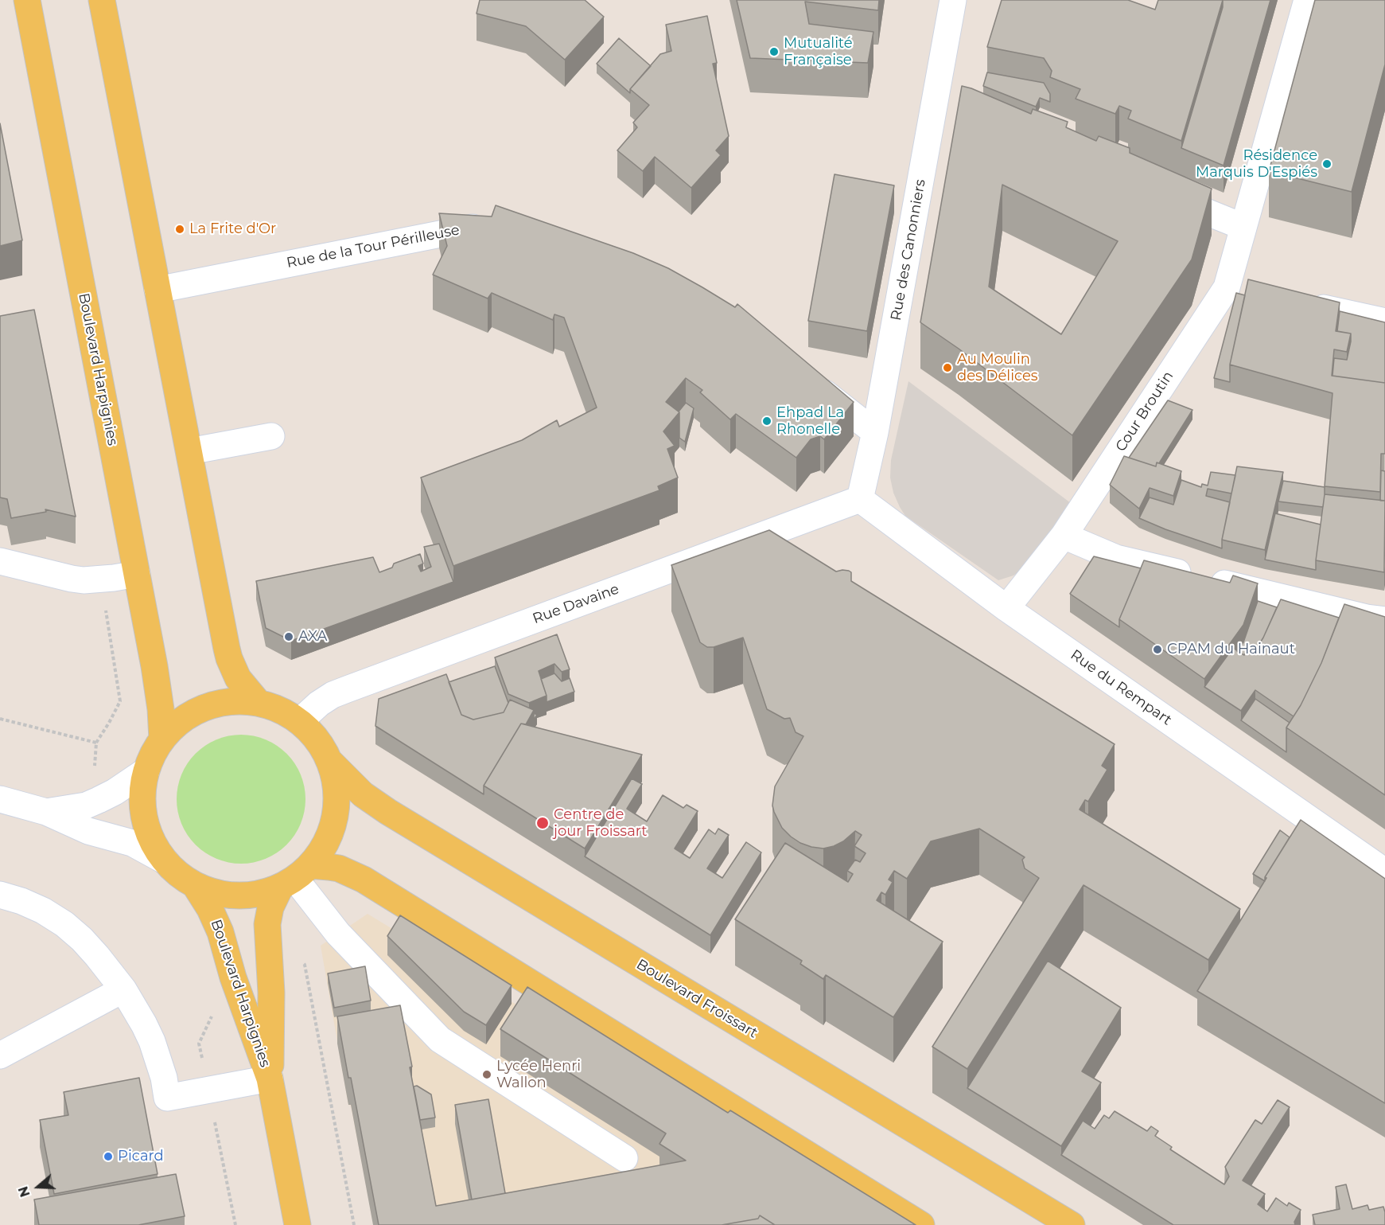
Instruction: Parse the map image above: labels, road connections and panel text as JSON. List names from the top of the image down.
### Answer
{
  "streets": {
    "main road": ["Boulevard Harpignies", "Boulevard Froissart"],
    "street": [
      "Rue de la Tour Périlleuse",
      "Rue des Canonniers",
      "Cour Broutin",
      "Rue Davaine",
      "Rue du Rempart"
    ]
  },
  "crossings": [
    ["Rue des Canonniers", "Rue Davaine"],
    ["Rue des Canonniers", "Rue du Rempart"],
    ["Boulevard Harpignies", "Rue Davaine"],
    ["Boulevard Harpignies", "Boulevard Froissart"],
    ["Cour Broutin", "Rue du Rempart"],
    ["Rue Davaine", "Rue du Rempart"]
  ],
  "places": [
    "Mutualité Française",
    "Résidence Marquis D'Espiés",
    "La Frite d'Or",
    "Au Moulin des Délices",
    "Ehpad La Rhonelle",
    "AXA",
    "CPAM du Hainaut",
    "Centre de jour Froissart",
    "Lycée Henri Wallon",
    "Picard"
  ],
  "north": "left"
}
